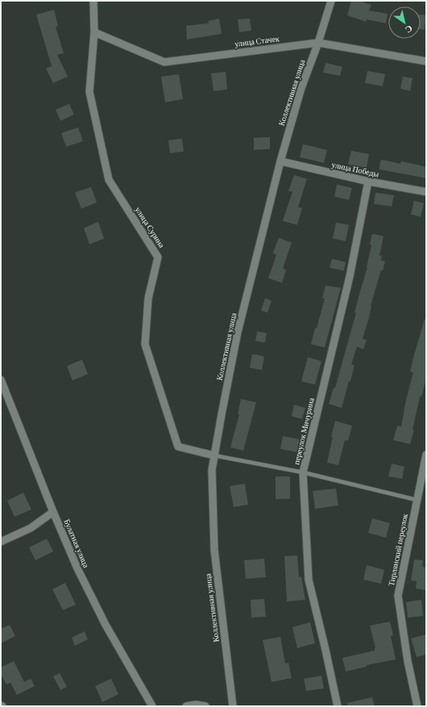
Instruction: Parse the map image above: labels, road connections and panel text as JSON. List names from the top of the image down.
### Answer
{
  "streets": {
    "street": [
      "улица Стачек",
      "Коллективная улица",
      "улица Победы",
      "улица Сурина",
      "переулок Мичурина",
      "Булатная улица",
      "Тирлянский переулок"
    ]
  },
  "crossings": [
    ["улица Стачек", "Коллективная улица"],
    ["улица Стачек", "улица Сурина"],
    ["Коллективная улица", "улица Победы"],
    ["Коллективная улица", "улица Сурина"],
    ["улица Победы", "переулок Мичурина"]
  ],
  "north": "bottom right"
}
